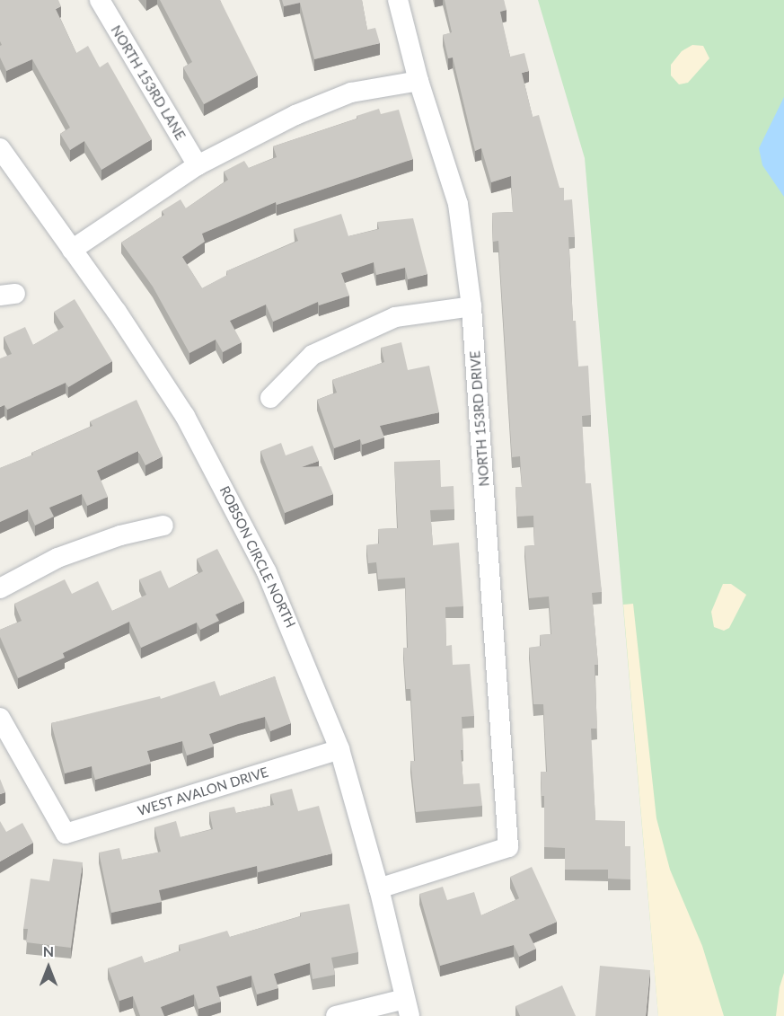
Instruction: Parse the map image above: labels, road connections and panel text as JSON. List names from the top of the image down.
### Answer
{
  "streets": {
    "street": [
      "NORTH 153RD LANE",
      "NORTH 153RD DRIVE",
      "ROBSON CIRCLE NORTH",
      "WEST AVALON DRIVE"
    ]
  },
  "crossings": [
    ["NORTH 153RD DRIVE", "ROBSON CIRCLE NORTH"],
    ["ROBSON CIRCLE NORTH", "WEST AVALON DRIVE"]
  ],
  "north": "top"
}
